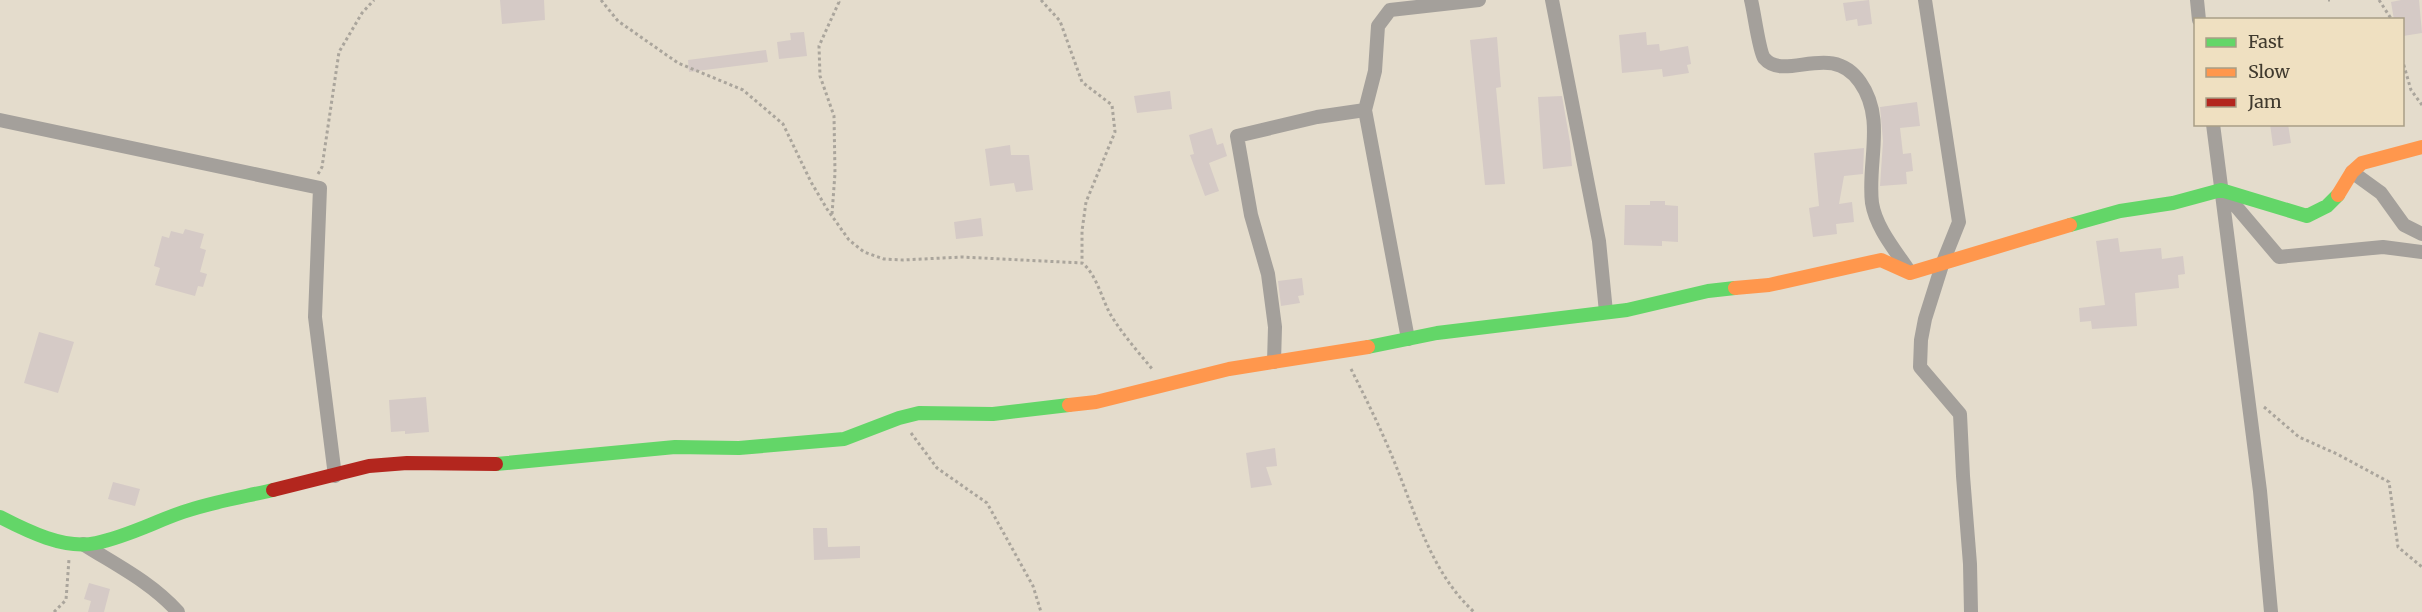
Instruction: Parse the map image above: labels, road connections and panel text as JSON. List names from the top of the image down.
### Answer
{
  "legend": ["Fast", "Slow", "Jam"]
}
